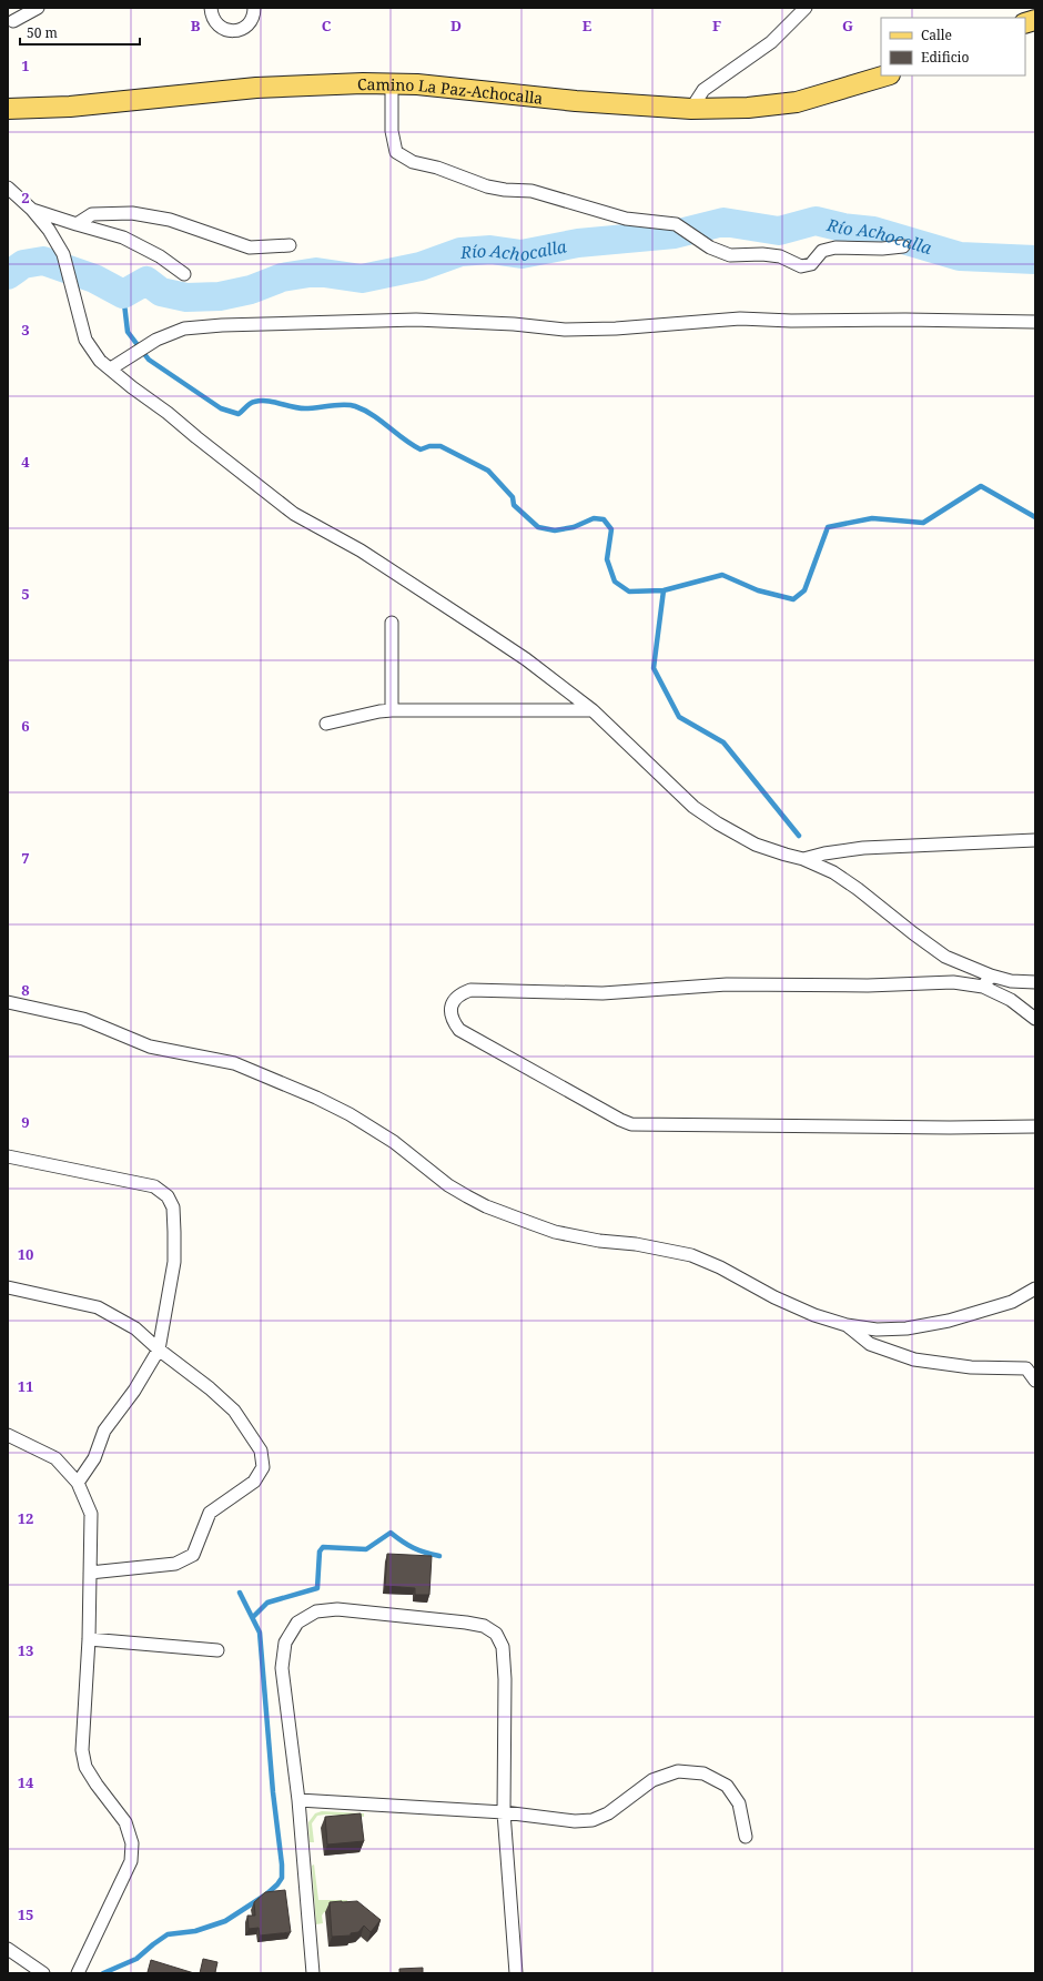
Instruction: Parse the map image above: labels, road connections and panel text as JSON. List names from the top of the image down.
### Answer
{
  "streets": {
    "main road": ["Camino La Paz-Achocalla"]
  },
  "water": ["Río Achocalla"],
  "legend": ["Calle", "Edificio"],
  "scale_bar": "50 m",
  "grid": {
    "columns": [
      "B",
      "C",
      "D",
      "E",
      "F",
      "G"
    ],
    "rows": [
      "1",
      "2",
      "3",
      "4",
      "5",
      "6",
      "7",
      "8",
      "9",
      "10",
      "11",
      "12",
      "13",
      "14",
      "15"
    ]
  }
}
